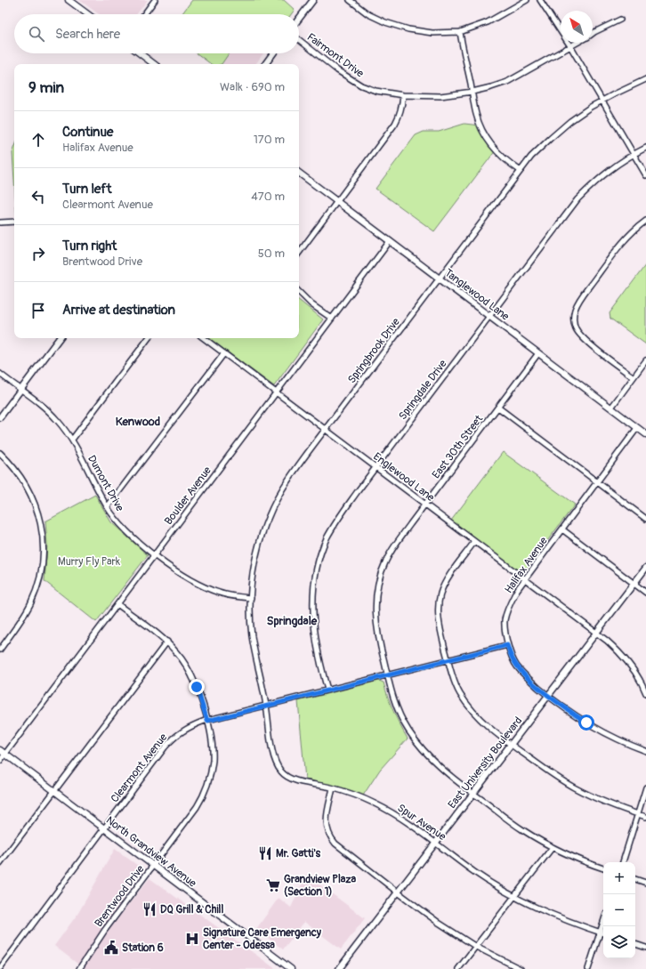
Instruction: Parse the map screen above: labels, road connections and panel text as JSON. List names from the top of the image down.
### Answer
{
  "streets": {
    "main road": ["Tanglewood Lane", "East University Boulevard", "North Grandview Avenue"],
    "street": [
      "Fairmont Drive",
      "Springbrook Drive",
      "Springdale Drive",
      "East 30th Street",
      "Englewood Lane",
      "Dumont Drive",
      "Boulder Avenue",
      "Halifax Avenue",
      "Clearmont Avenue",
      "Spur Avenue",
      "Brentwood Drive"
    ]
  },
  "crossings": [
    ["Tanglewood Lane", "Springbrook Drive"],
    ["Tanglewood Lane", "Springdale Drive"],
    ["Tanglewood Lane", "East 30th Street"],
    ["Tanglewood Lane", "Boulder Avenue"],
    ["Tanglewood Lane", "Halifax Avenue"],
    ["Springbrook Drive", "Englewood Lane"],
    ["Springbrook Drive", "Dumont Drive"],
    ["Springbrook Drive", "Clearmont Avenue"],
    ["Springbrook Drive", "Spur Avenue"],
    ["Springdale Drive", "Englewood Lane"],
    ["Springdale Drive", "Clearmont Avenue"],
    ["East 30th Street", "Englewood Lane"],
    ["East 30th Street", "East University Boulevard"],
    ["East 30th Street", "Clearmont Avenue"],
    ["Englewood Lane", "Boulder Avenue"],
    ["Englewood Lane", "Halifax Avenue"],
    ["Englewood Lane", "East University Boulevard"],
    ["Dumont Drive", "Boulder Avenue"],
    ["Boulder Avenue", "North Grandview Avenue"],
    ["Boulder Avenue", "Brentwood Drive"],
    ["Halifax Avenue", "East University Boulevard"],
    ["Halifax Avenue", "Clearmont Avenue"],
    ["East University Boulevard", "Spur Avenue"],
    ["Clearmont Avenue", "Spur Avenue"],
    ["Clearmont Avenue", "North Grandview Avenue"],
    ["Clearmont Avenue", "Brentwood Drive"],
    ["North Grandview Avenue", "Brentwood Drive"]
  ],
  "districts": ["Kenwood", "Springdale"],
  "parks": ["Murry Fly Park"],
  "places": {
    "restaurant": ["Mr. Gatti's", "DQ Grill & Chill"],
    "supermarket": ["Grandview Plaza (Section 1)"],
    "hospital": ["Signature Care Emergency Center - Odessa"],
    "public building": ["Station 6"]
  },
  "north": "top left",
  "page": {
    "search": "Search here",
    "heading": ["9 min", "Walk · 690 m"],
    "list": [
      ["Continue", "Halifax Avenue", "170 m"],
      ["Turn left", "Clearmont Avenue", "470 m"],
      ["Turn right", "Brentwood Drive", "50 m"],
      "Arrive at destination"
    ],
    "map_buttons": ["+", "−"]
  }
}
